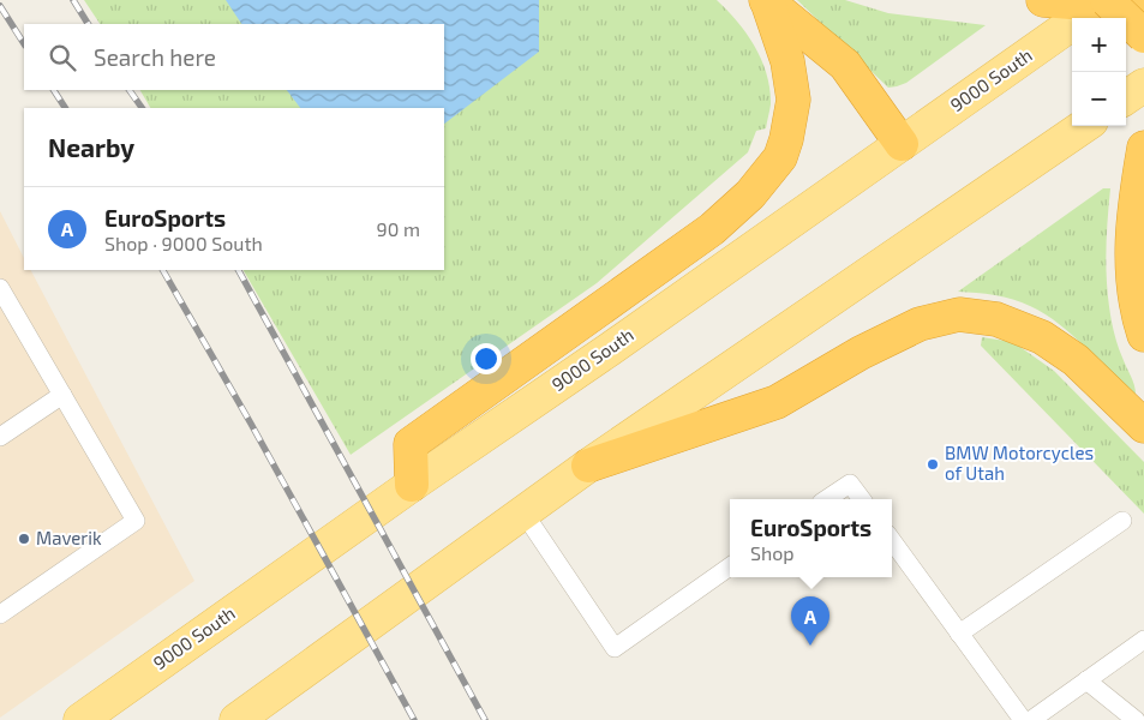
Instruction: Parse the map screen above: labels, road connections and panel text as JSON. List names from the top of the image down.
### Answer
{
  "streets": {
    "main road": ["9000 South"]
  },
  "places": ["BMW Motorcycles of Utah", "Maverik"],
  "page": {
    "map_buttons": ["+", "−"],
    "search": "Search here",
    "heading": "Nearby",
    "list": [
      {
        "mark": "A",
        "name": "EuroSports",
        "note": "Shop · 9000 South",
        "value": "90 m"
      }
    ],
    "popup": ["EuroSports", "Shop"],
    "pins": "A"
  }
}
